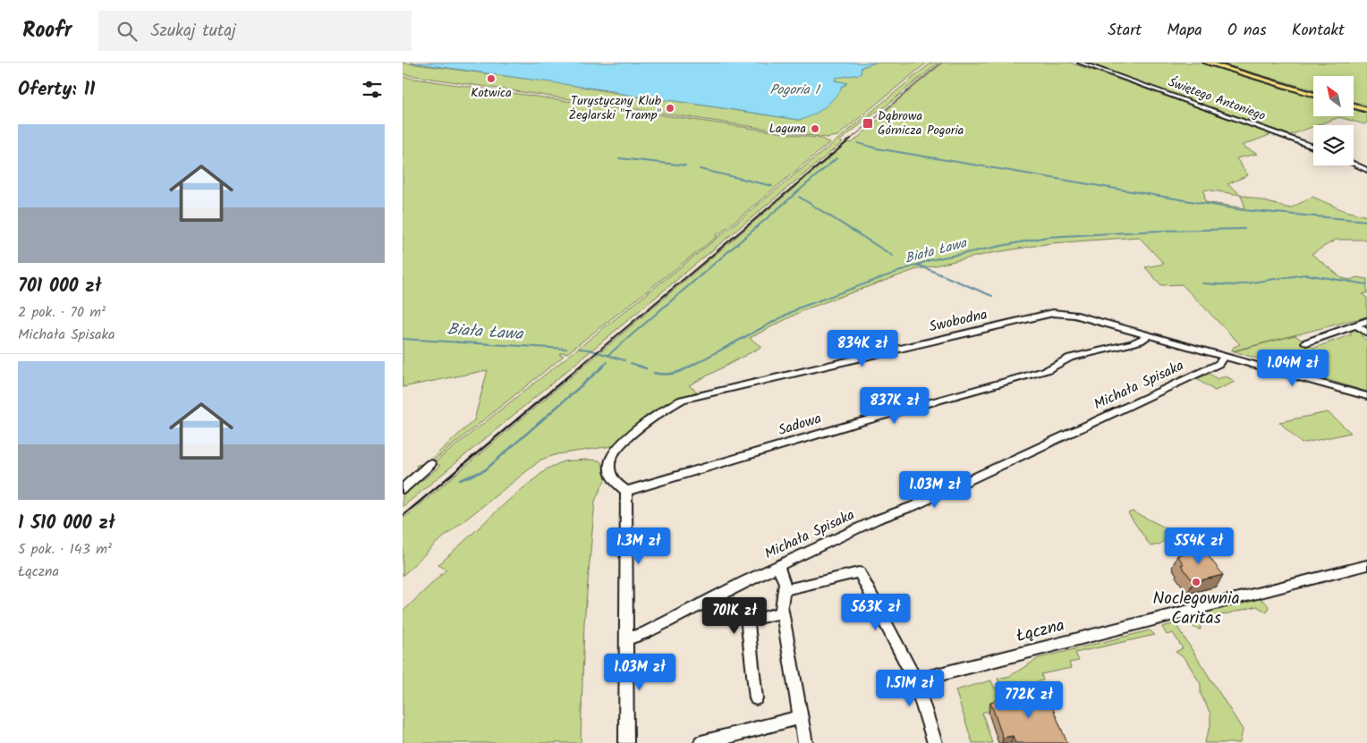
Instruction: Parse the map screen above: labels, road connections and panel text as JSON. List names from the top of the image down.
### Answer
{
  "streets": {
    "street": [
      "Świętego Antoniego",
      "Swobodna",
      "Michała Spisaka",
      "Sadowa",
      "Łączna"
    ]
  },
  "crossings": [
    ["Swobodna", "Michała Spisaka"],
    ["Swobodna", "Sadowa"]
  ],
  "water": ["Pogoria 1", "Biała Ława"],
  "places": {
    "other": [
      "Kotwica",
      "Turystyczny Klub Żeglarski \"Tramp\"",
      "Laguna",
      "Noclegownia Caritas"
    ],
    "transit": ["Dąbrowa Górnicza Pogoria"]
  },
  "north": "top left",
  "page": {
    "header": "Roofr",
    "search": "Szukaj tutaj",
    "nav": [
      "Start",
      "Mapa",
      "O nas",
      "Kontakt"
    ],
    "heading": "Oferty: 11",
    "list": [
      {
        "name": "701 000 zł",
        "note": "2 pok. · 70 m² · Michała Spisaka"
      },
      {
        "name": "1 510 000 zł",
        "note": "5 pok. · 143 m² · Łączna"
      }
    ],
    "price": [
      "834K zł",
      "1.04M zł",
      "837K zł",
      "1.03M zł",
      "1.3M zł",
      "554K zł",
      "563K zł",
      "701K zł",
      "1.03M zł",
      "1.51M zł",
      "772K zł"
    ]
  }
}
